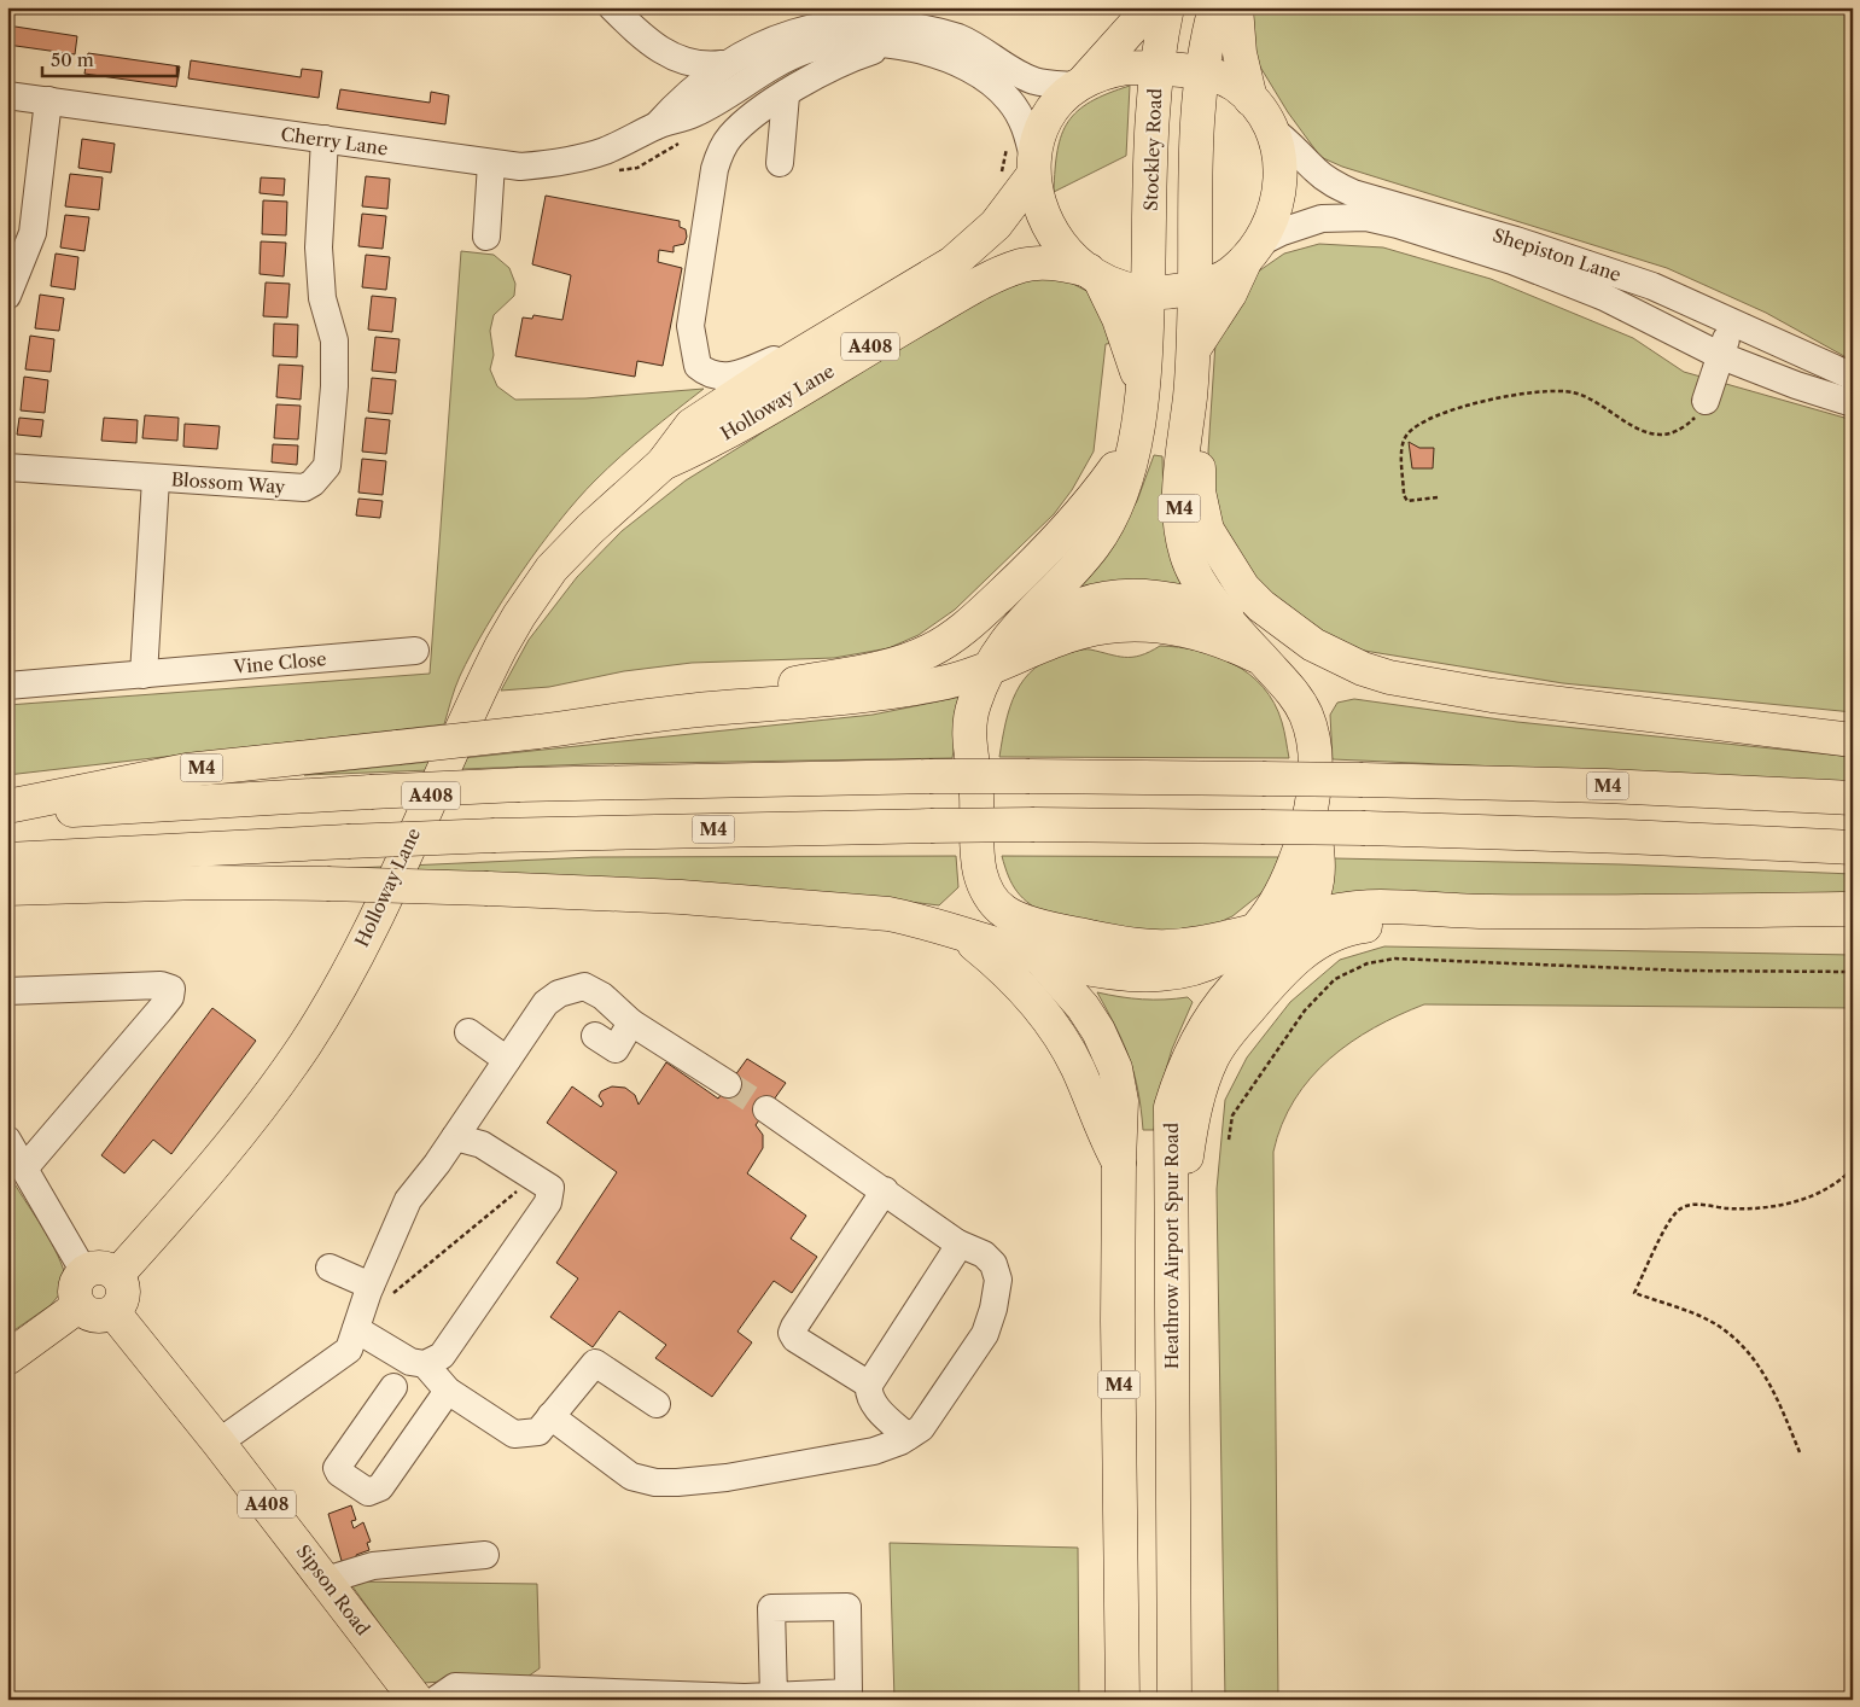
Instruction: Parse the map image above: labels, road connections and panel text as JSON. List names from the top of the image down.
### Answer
{
  "streets": {
    "main road": [
      "Stockley Road",
      "A408",
      "Holloway Lane",
      "M4",
      "Heathrow Airport Spur Road",
      "Sipson Road"
    ],
    "street": [
      "Cherry Lane",
      "Shepiston Lane",
      "Blossom Way",
      "Vine Close"
    ]
  },
  "crossings": [
    ["Cherry Lane", "A408"],
    ["Cherry Lane", "Holloway Lane"],
    ["Cherry Lane", "Blossom Way"],
    ["Stockley Road", "A408"],
    ["Stockley Road", "M4"],
    ["Shepiston Lane", "A408"],
    ["Shepiston Lane", "M4"],
    ["A408", "Holloway Lane"],
    ["A408", "M4"],
    ["Holloway Lane", "M4"],
    ["Holloway Lane", "Sipson Road"],
    ["M4", "Heathrow Airport Spur Road"]
  ],
  "scale_bar": "50 m"
}
